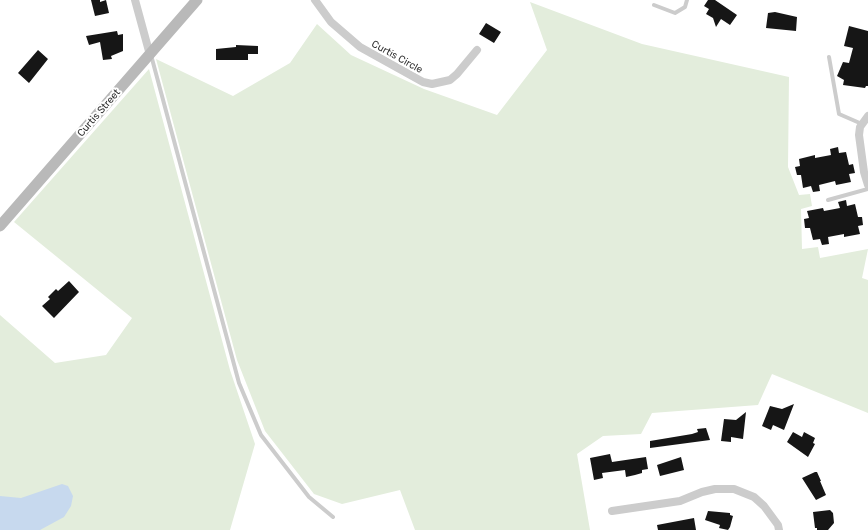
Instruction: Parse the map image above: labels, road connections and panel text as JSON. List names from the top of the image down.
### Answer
{
  "streets": {
    "street": ["Curtis Circle", "Curtis Street"]
  }
}
